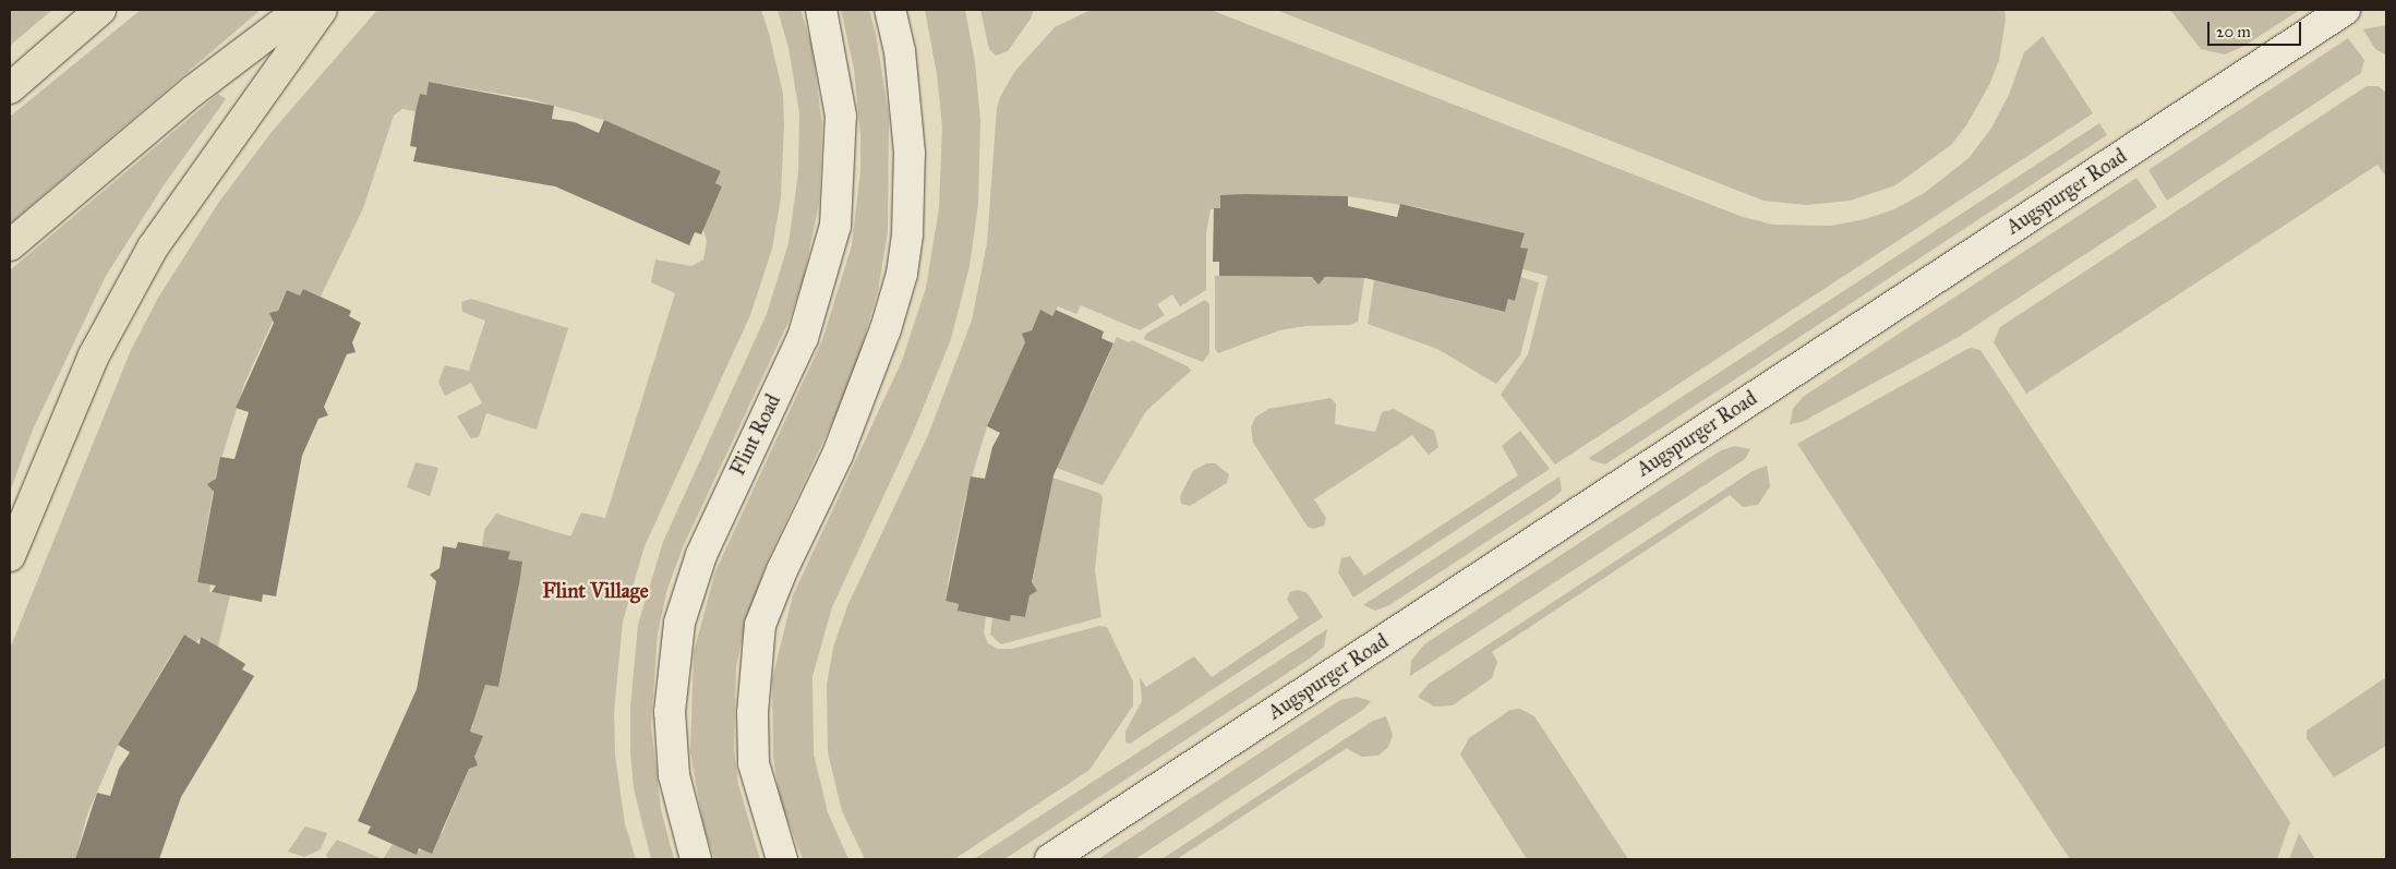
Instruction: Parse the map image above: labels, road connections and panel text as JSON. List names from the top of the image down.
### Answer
{
  "streets": {
    "street": ["Augspurger Road", "Flint Road"]
  },
  "districts": ["Flint Village"],
  "scale_bar": "20 m"
}
